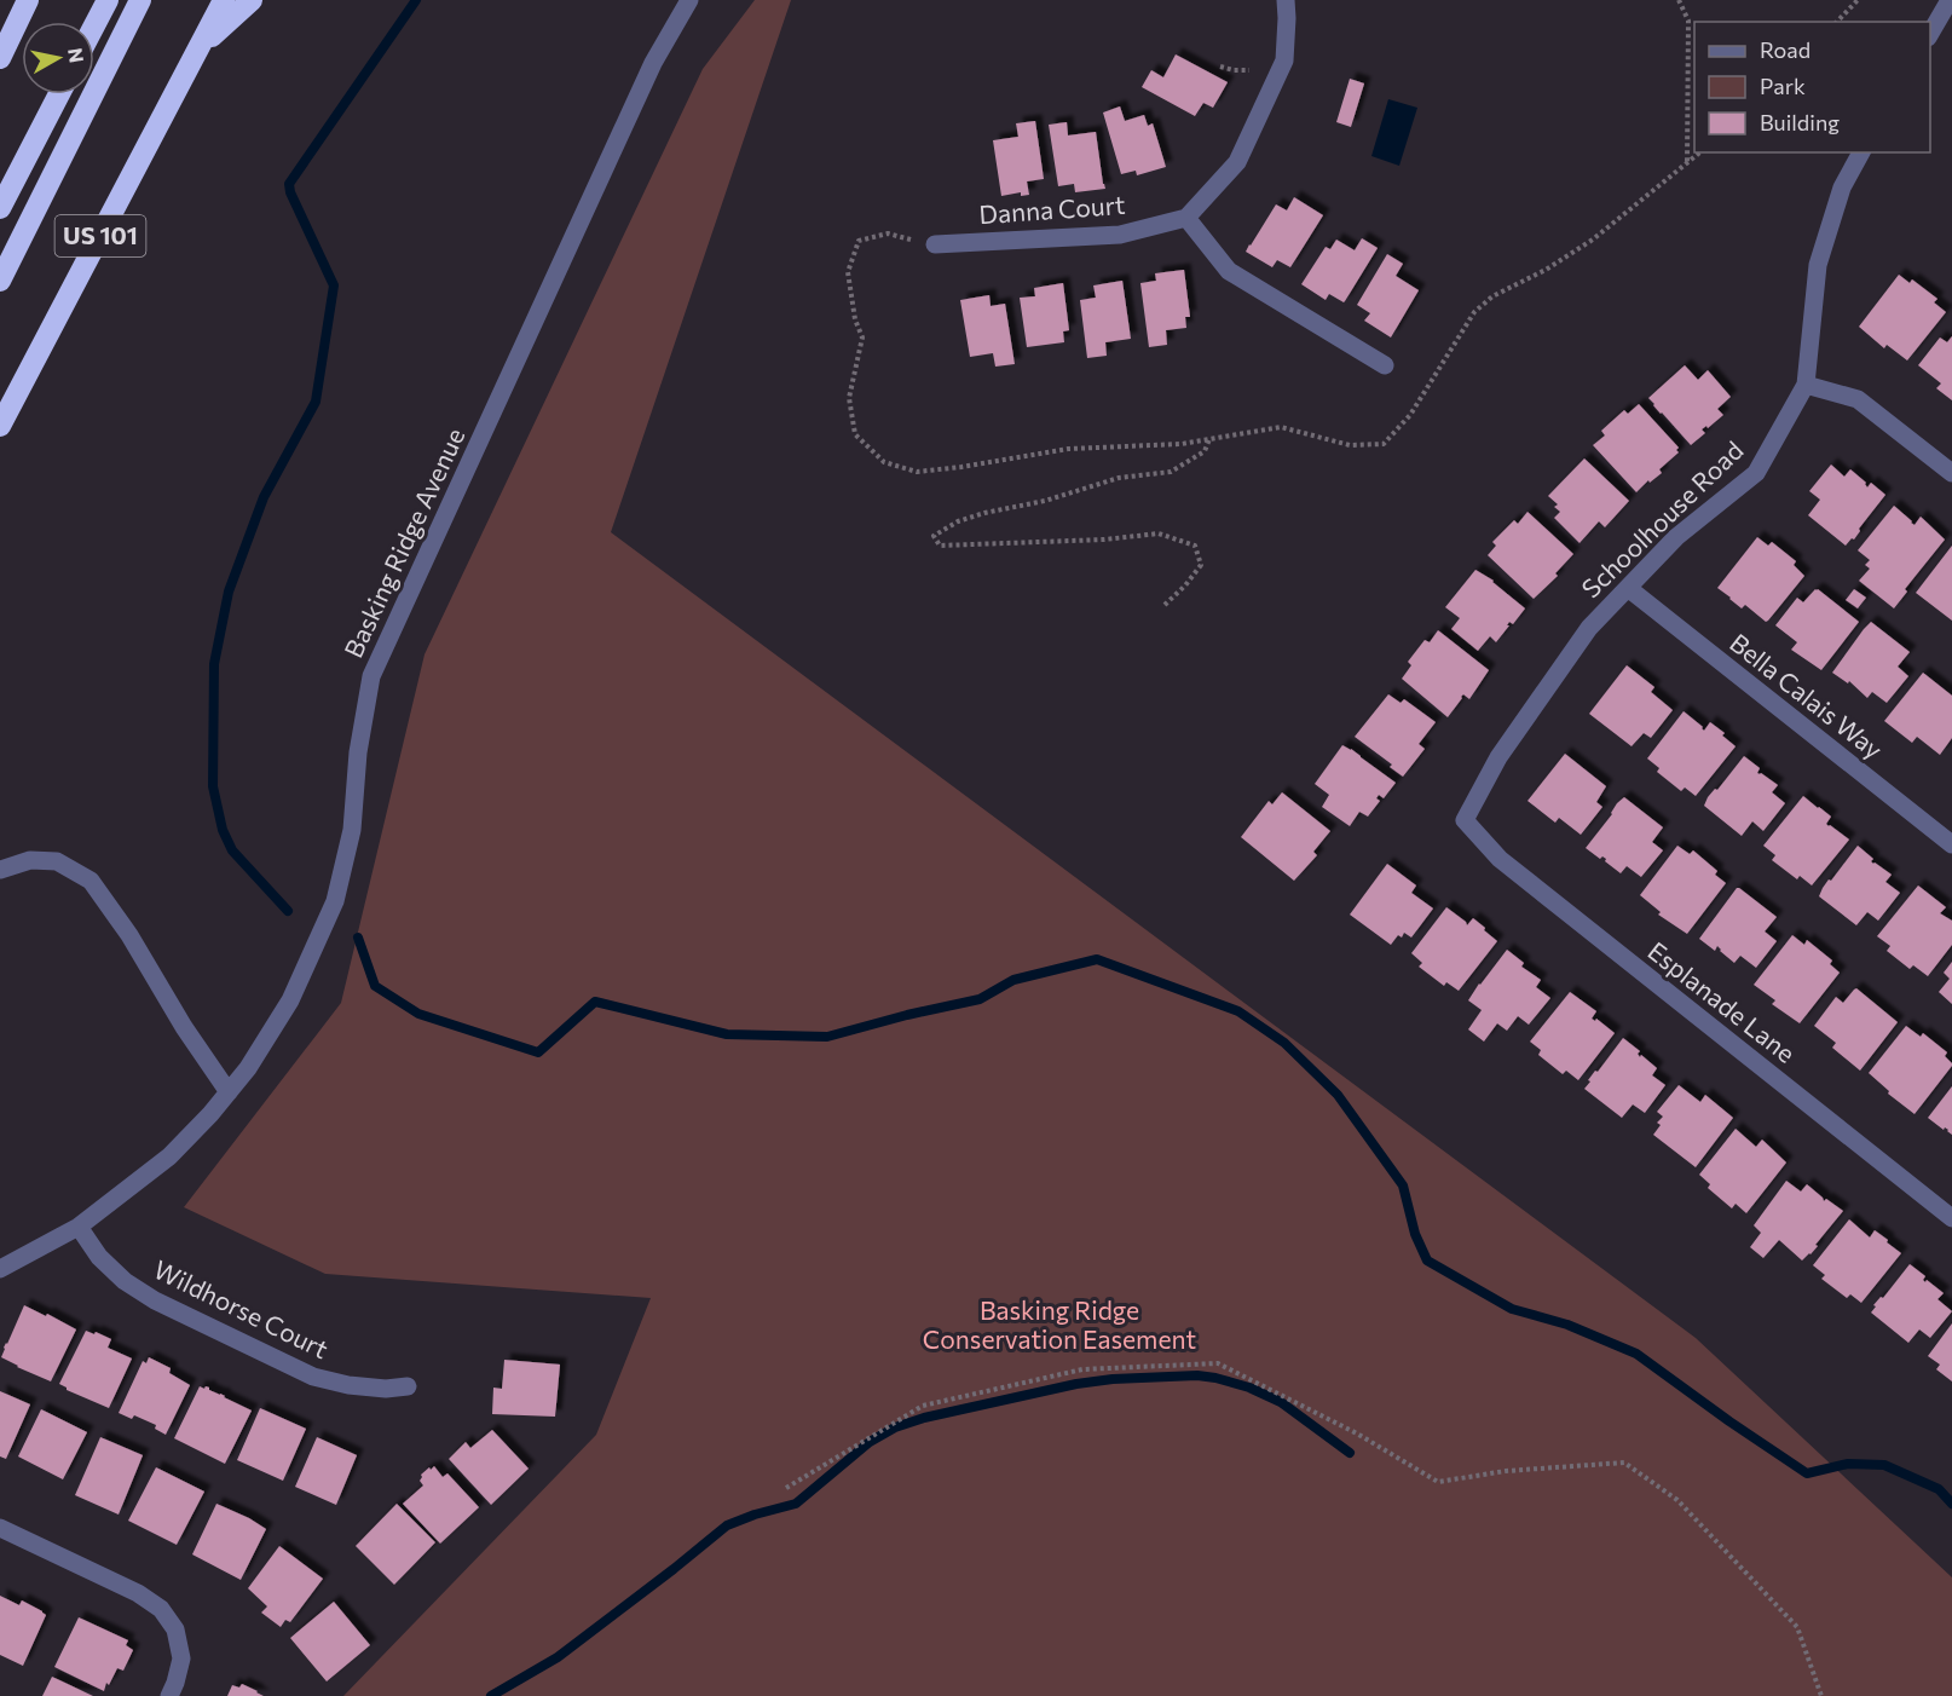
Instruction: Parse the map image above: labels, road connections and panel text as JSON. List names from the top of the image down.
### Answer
{
  "streets": {
    "highway": ["US 101"],
    "street": [
      "Danna Court",
      "Schoolhouse Road",
      "Basking Ridge Avenue",
      "Bella Calais Way",
      "Esplanade Lane",
      "Wildhorse Court"
    ]
  },
  "crossings": [
    ["Schoolhouse Road", "Bella Calais Way"],
    ["Schoolhouse Road", "Esplanade Lane"],
    ["Basking Ridge Avenue", "Wildhorse Court"]
  ],
  "parks": ["Basking Ridge Conservation Easement"],
  "legend": ["Road", "Park", "Building"],
  "north": "right"
}
